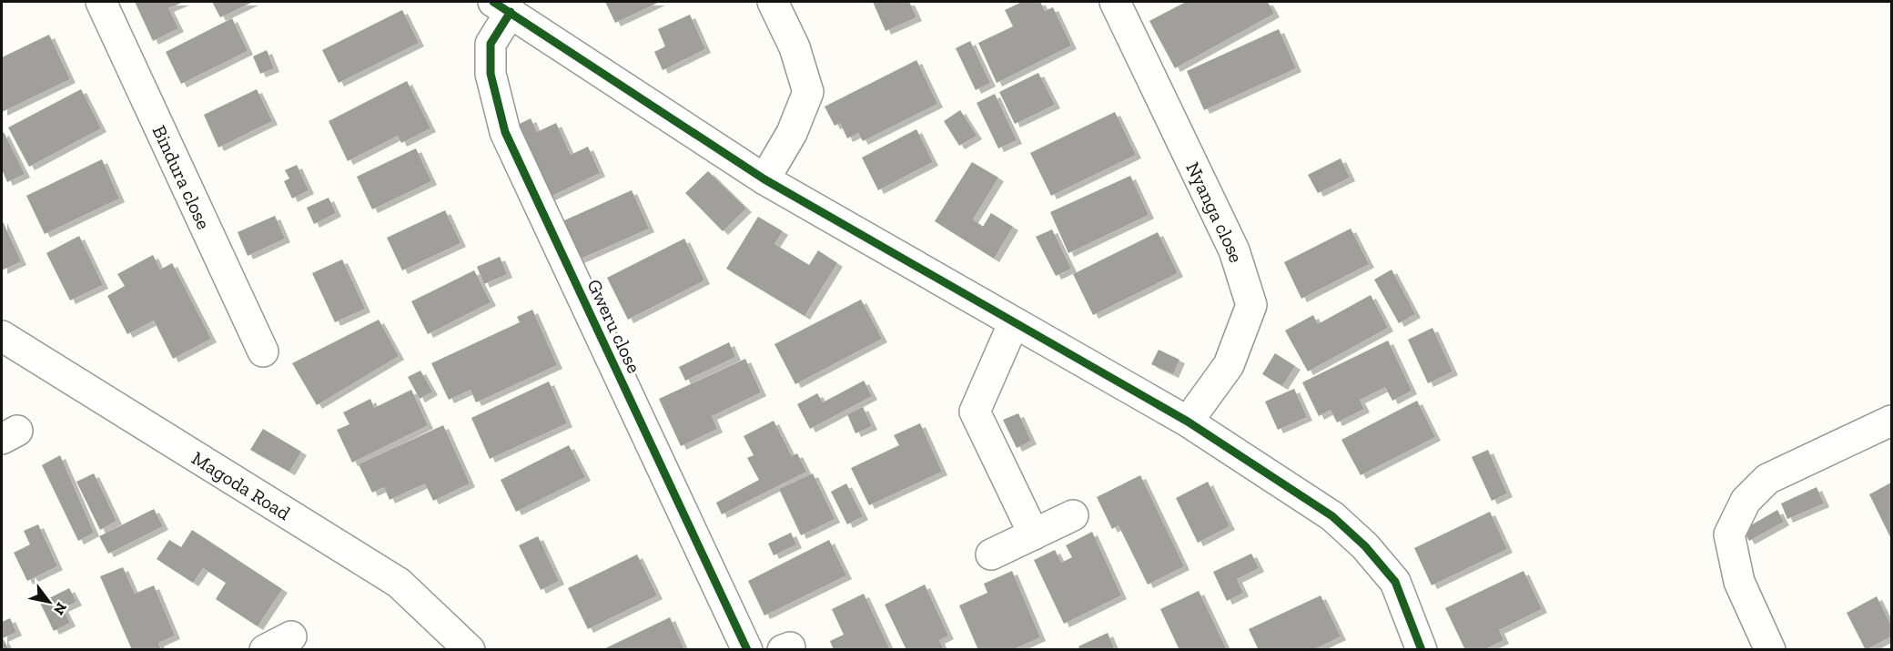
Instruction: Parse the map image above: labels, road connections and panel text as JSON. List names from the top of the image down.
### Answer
{
  "streets": {
    "street": [
      "Bindura close",
      "Nyanga close",
      "Gweru close",
      "Magoda Road"
    ]
  },
  "north": "bottom right"
}
